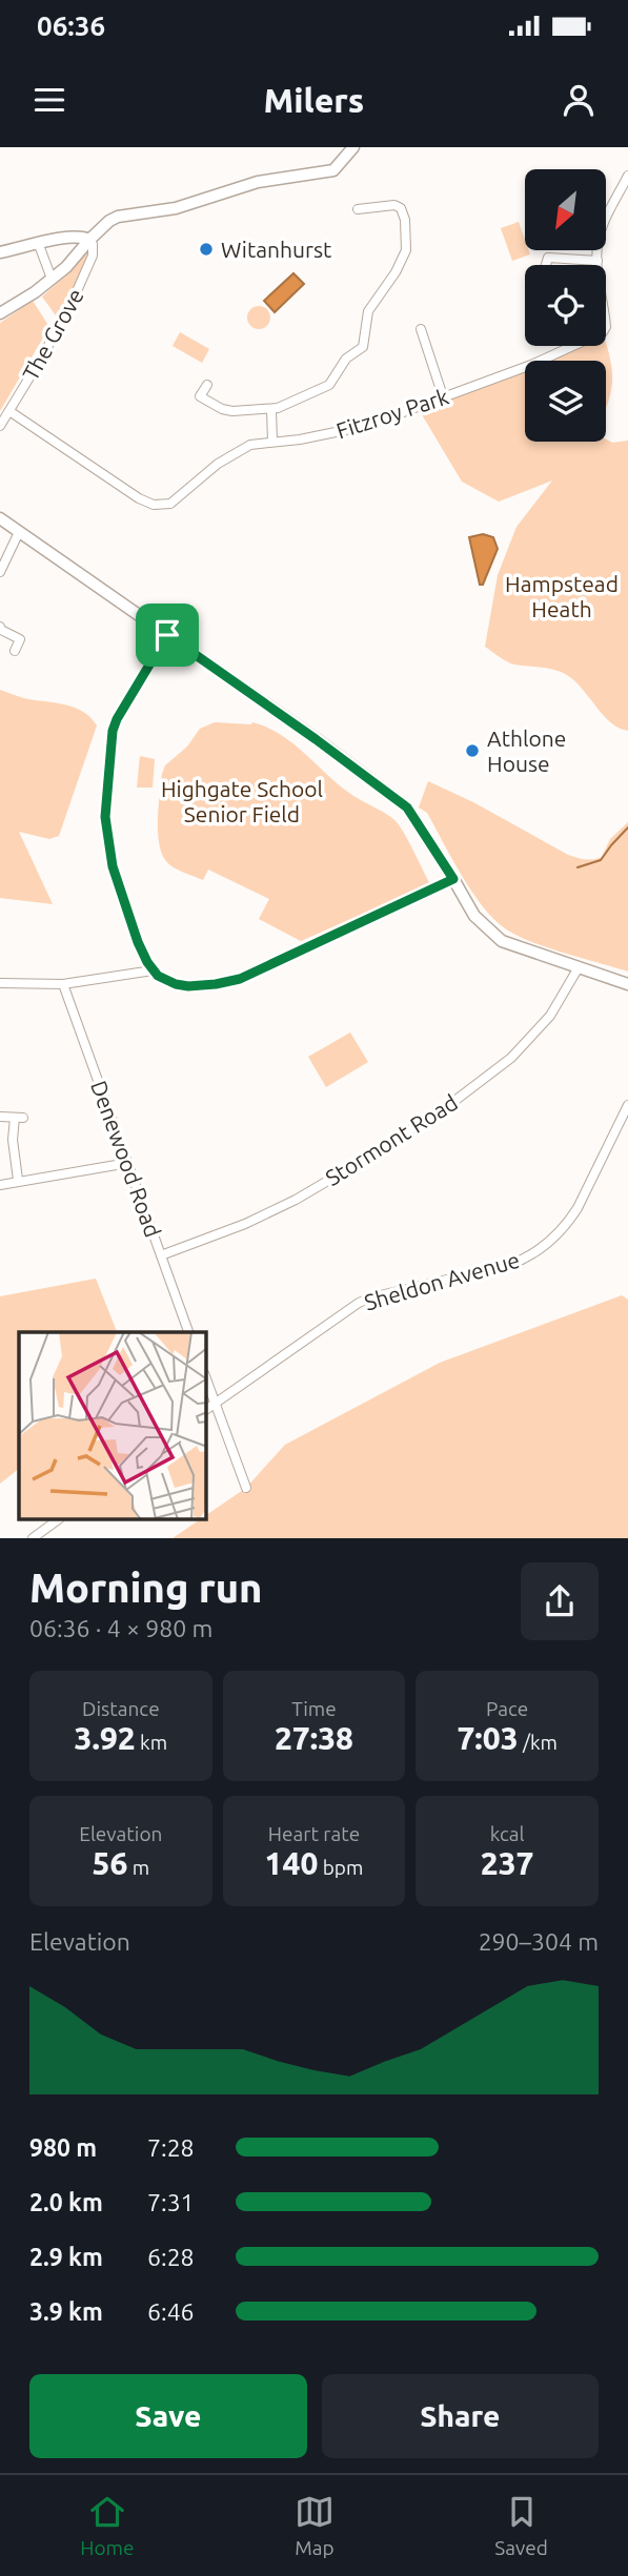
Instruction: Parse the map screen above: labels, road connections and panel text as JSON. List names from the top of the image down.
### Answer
{
  "streets": {
    "street": [
      "The Grove",
      "Fitzroy Park",
      "Stormont Road",
      "Denewood Road",
      "Sheldon Avenue"
    ]
  },
  "crossings": [
    ["The Grove", "Fitzroy Park"],
    ["Stormont Road", "Denewood Road"]
  ],
  "parks": ["Hampstead Heath", "Highgate School Senior Field"],
  "places": ["Witanhurst", "Athlone House"],
  "north": "bottom left",
  "page": {
    "status": "06:36",
    "header": "Milers",
    "heading": ["Morning run", "06:36 · 4 × 980 m"],
    "stats": [
      ["Distance", "3.92 km"],
      ["Time", "27:38"],
      ["Pace", "7:03 /km"],
      ["Elevation", "56 m"],
      ["Heart rate", "140 bpm"],
      ["kcal", "237"]
    ],
    "chart": ["Elevation", "290–304 m"],
    "list": [
      {
        "name": "980 m",
        "note": "7:28"
      },
      {
        "name": "2.0 km",
        "note": "7:31"
      },
      {
        "name": "2.9 km",
        "note": "6:28"
      },
      {
        "name": "3.9 km",
        "note": "6:46"
      }
    ],
    "buttons": ["Save", "Share"],
    "tabs": ["Home", "Map", "Saved"]
  }
}
